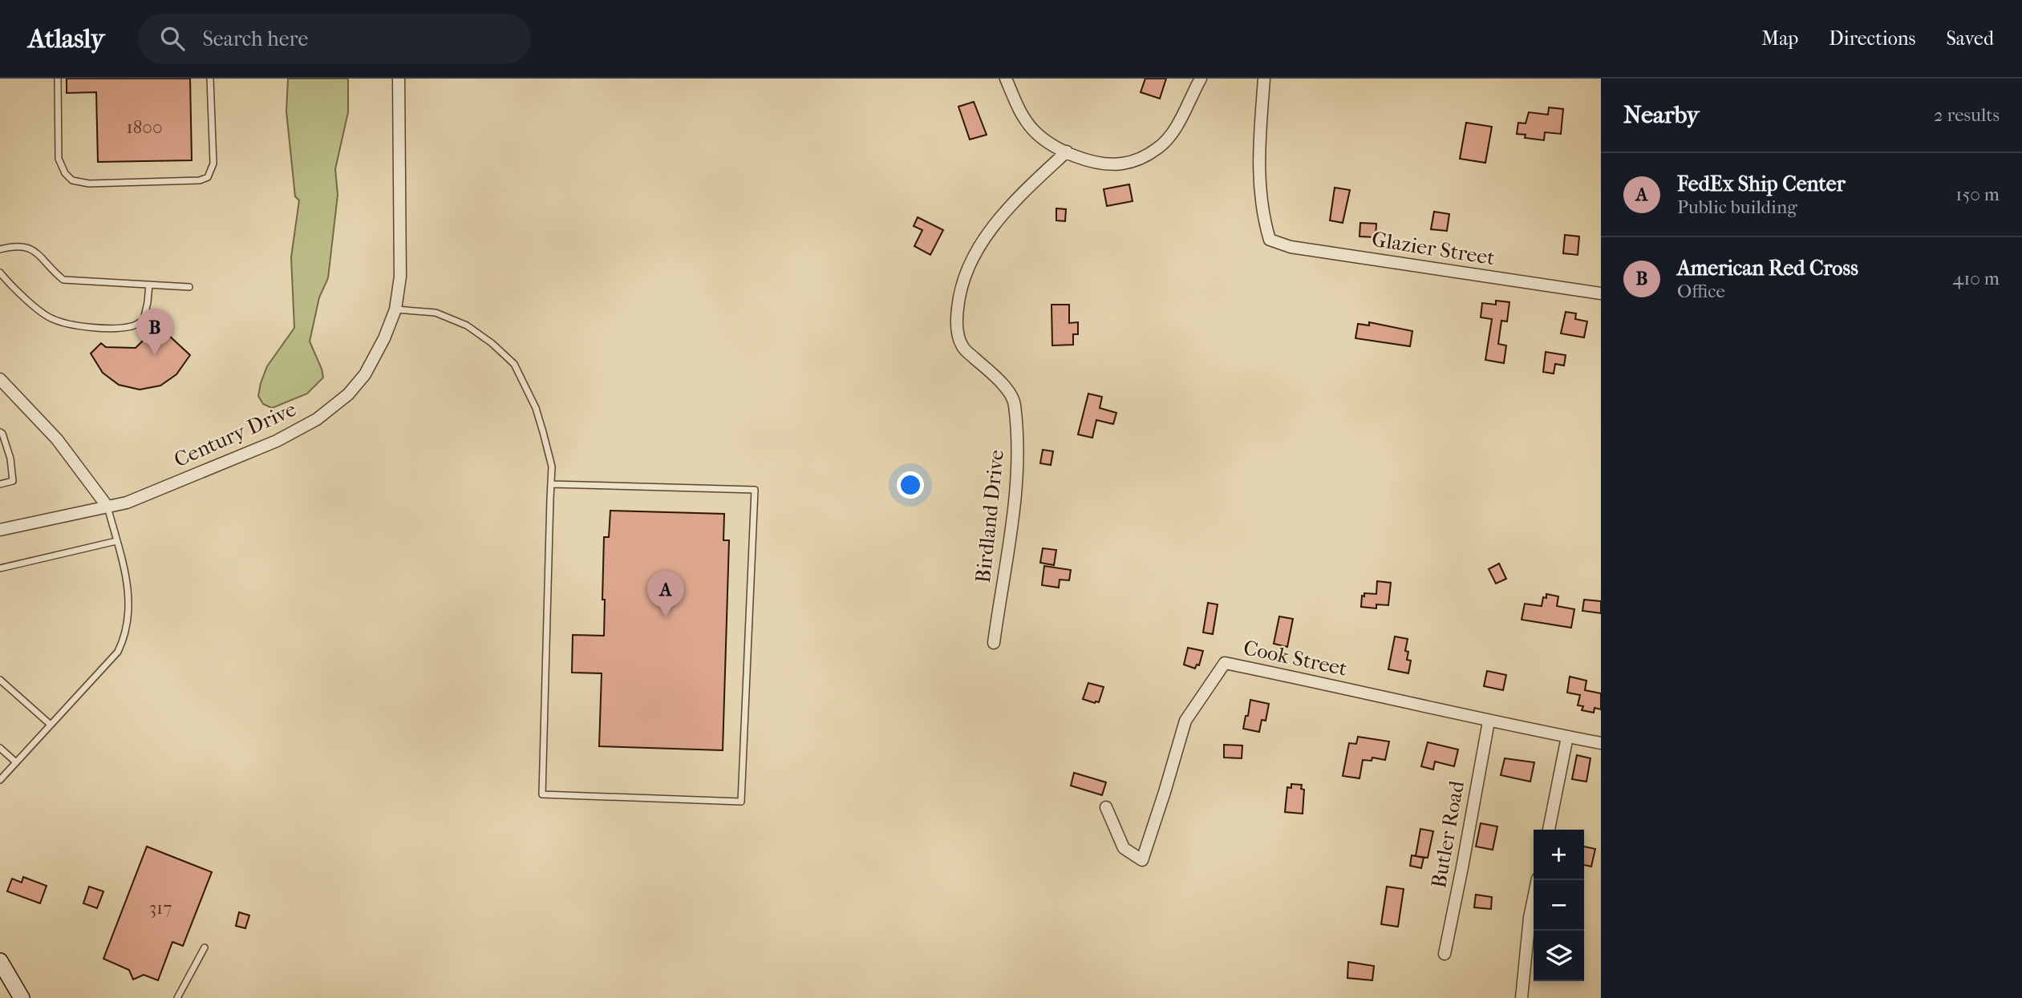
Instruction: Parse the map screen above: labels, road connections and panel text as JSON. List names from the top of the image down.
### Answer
{
  "streets": {
    "street": [
      "Glazier Street",
      "Century Drive",
      "Birdland Drive",
      "Cook Street",
      "Butler Road"
    ]
  },
  "crossings": [
    ["Cook Street", "Butler Road"]
  ],
  "house_numbers": ["1800", "317"],
  "page": {
    "header": "Atlasly",
    "search": "Search here",
    "nav": ["Map", "Directions", "Saved"],
    "heading": ["Nearby", "2 results"],
    "list": [
      {
        "mark": "A",
        "name": "FedEx Ship Center",
        "note": "Public building",
        "value": "150 m"
      },
      {
        "mark": "B",
        "name": "American Red Cross",
        "note": "Office",
        "value": "410 m"
      }
    ],
    "pins": ["B", "A"],
    "map_buttons": ["+", "−"]
  }
}
